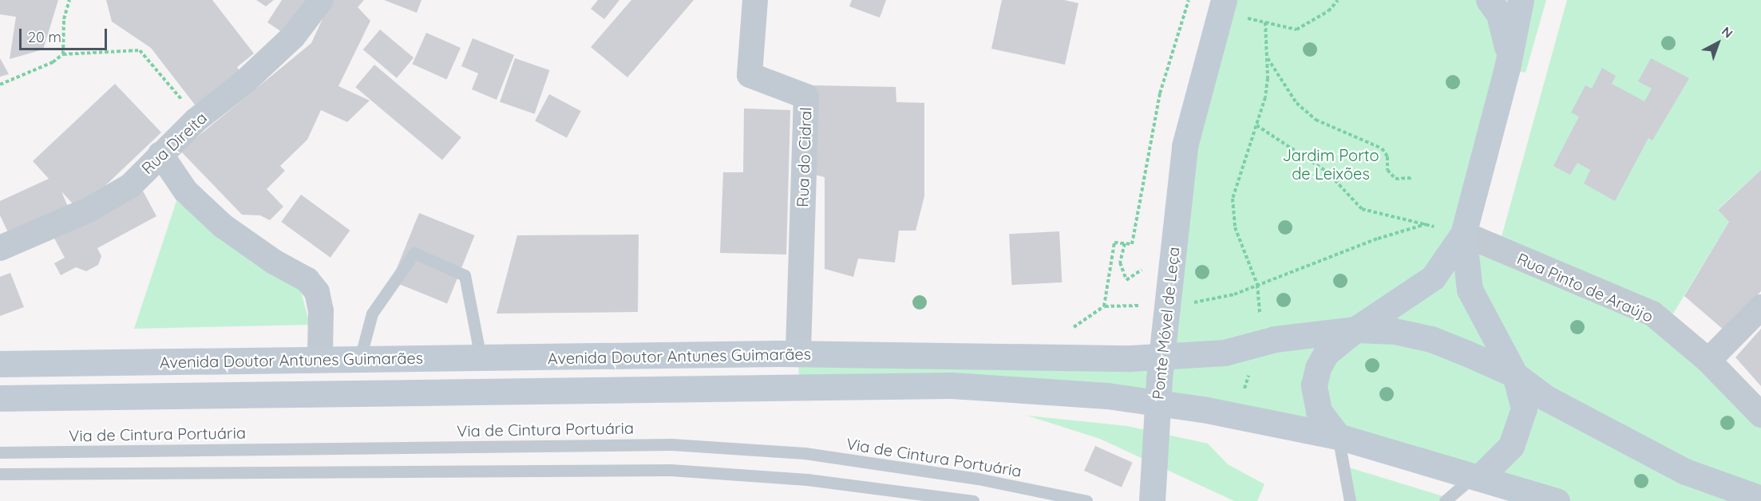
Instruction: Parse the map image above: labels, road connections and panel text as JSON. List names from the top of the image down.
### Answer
{
  "streets": {
    "main road": ["Ponte Móvel de Leça", "Avenida Doutor Antunes Guimarães"],
    "street": ["Rua Direita", "Rua do Cidral", "Rua Pinto de Araújo"],
    "lane": ["Via de Cintura Portuária"]
  },
  "crossings": [
    ["Rua do Cidral", "Avenida Doutor Antunes Guimarães"]
  ],
  "parks": ["Jardim Porto de Leixões"],
  "scale_bar": "20 m",
  "north": "top right"
}
